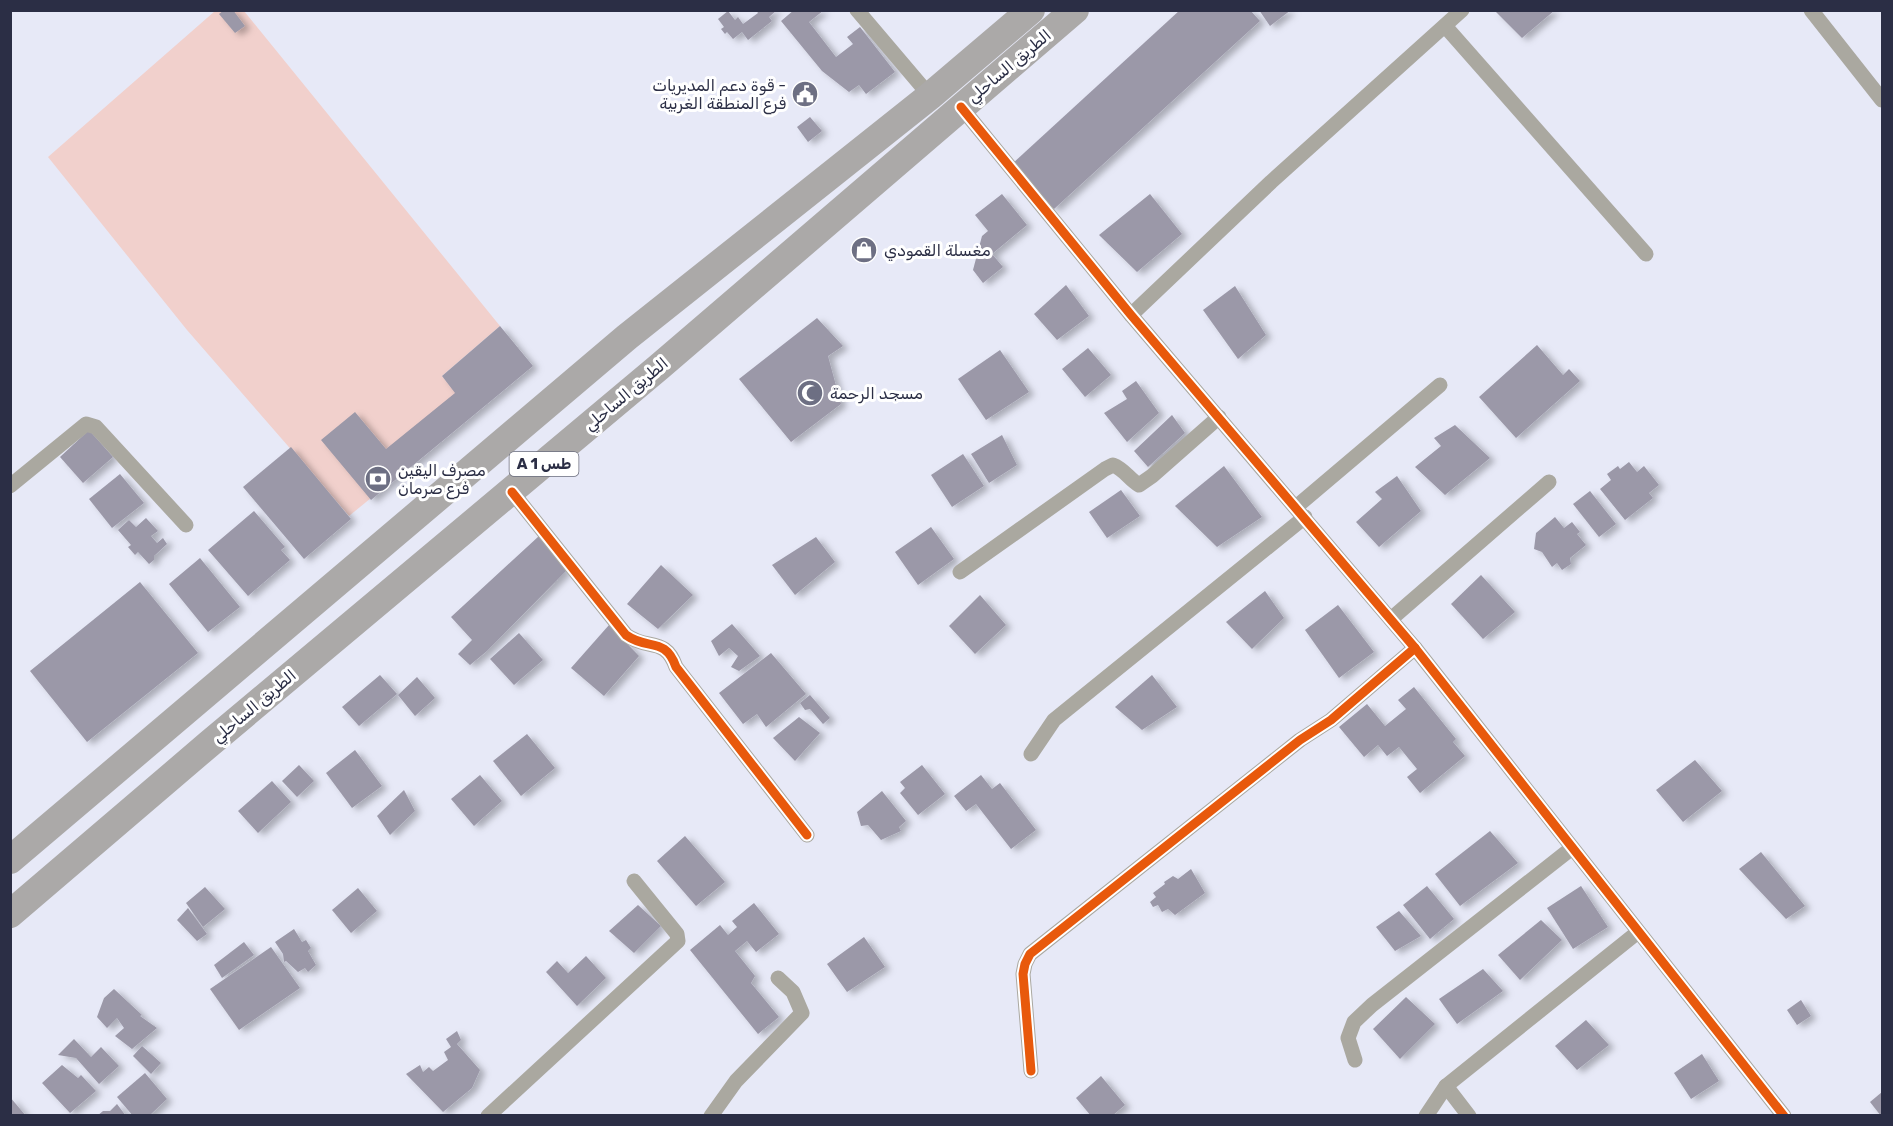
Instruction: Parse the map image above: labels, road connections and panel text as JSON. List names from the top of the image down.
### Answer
{
  "streets": {
    "highway": ["الطريق الساحلي", "A 1 طس"]
  },
  "places": {
    "public building": ["قوة دعم المديريات - فرع المنطقة الغربية"],
    "shop": ["مغسلة القمودي"],
    "mosque": ["مسجد الرحمة"],
    "bank": ["مصرف اليقين فرع صرمان"]
  }
}
